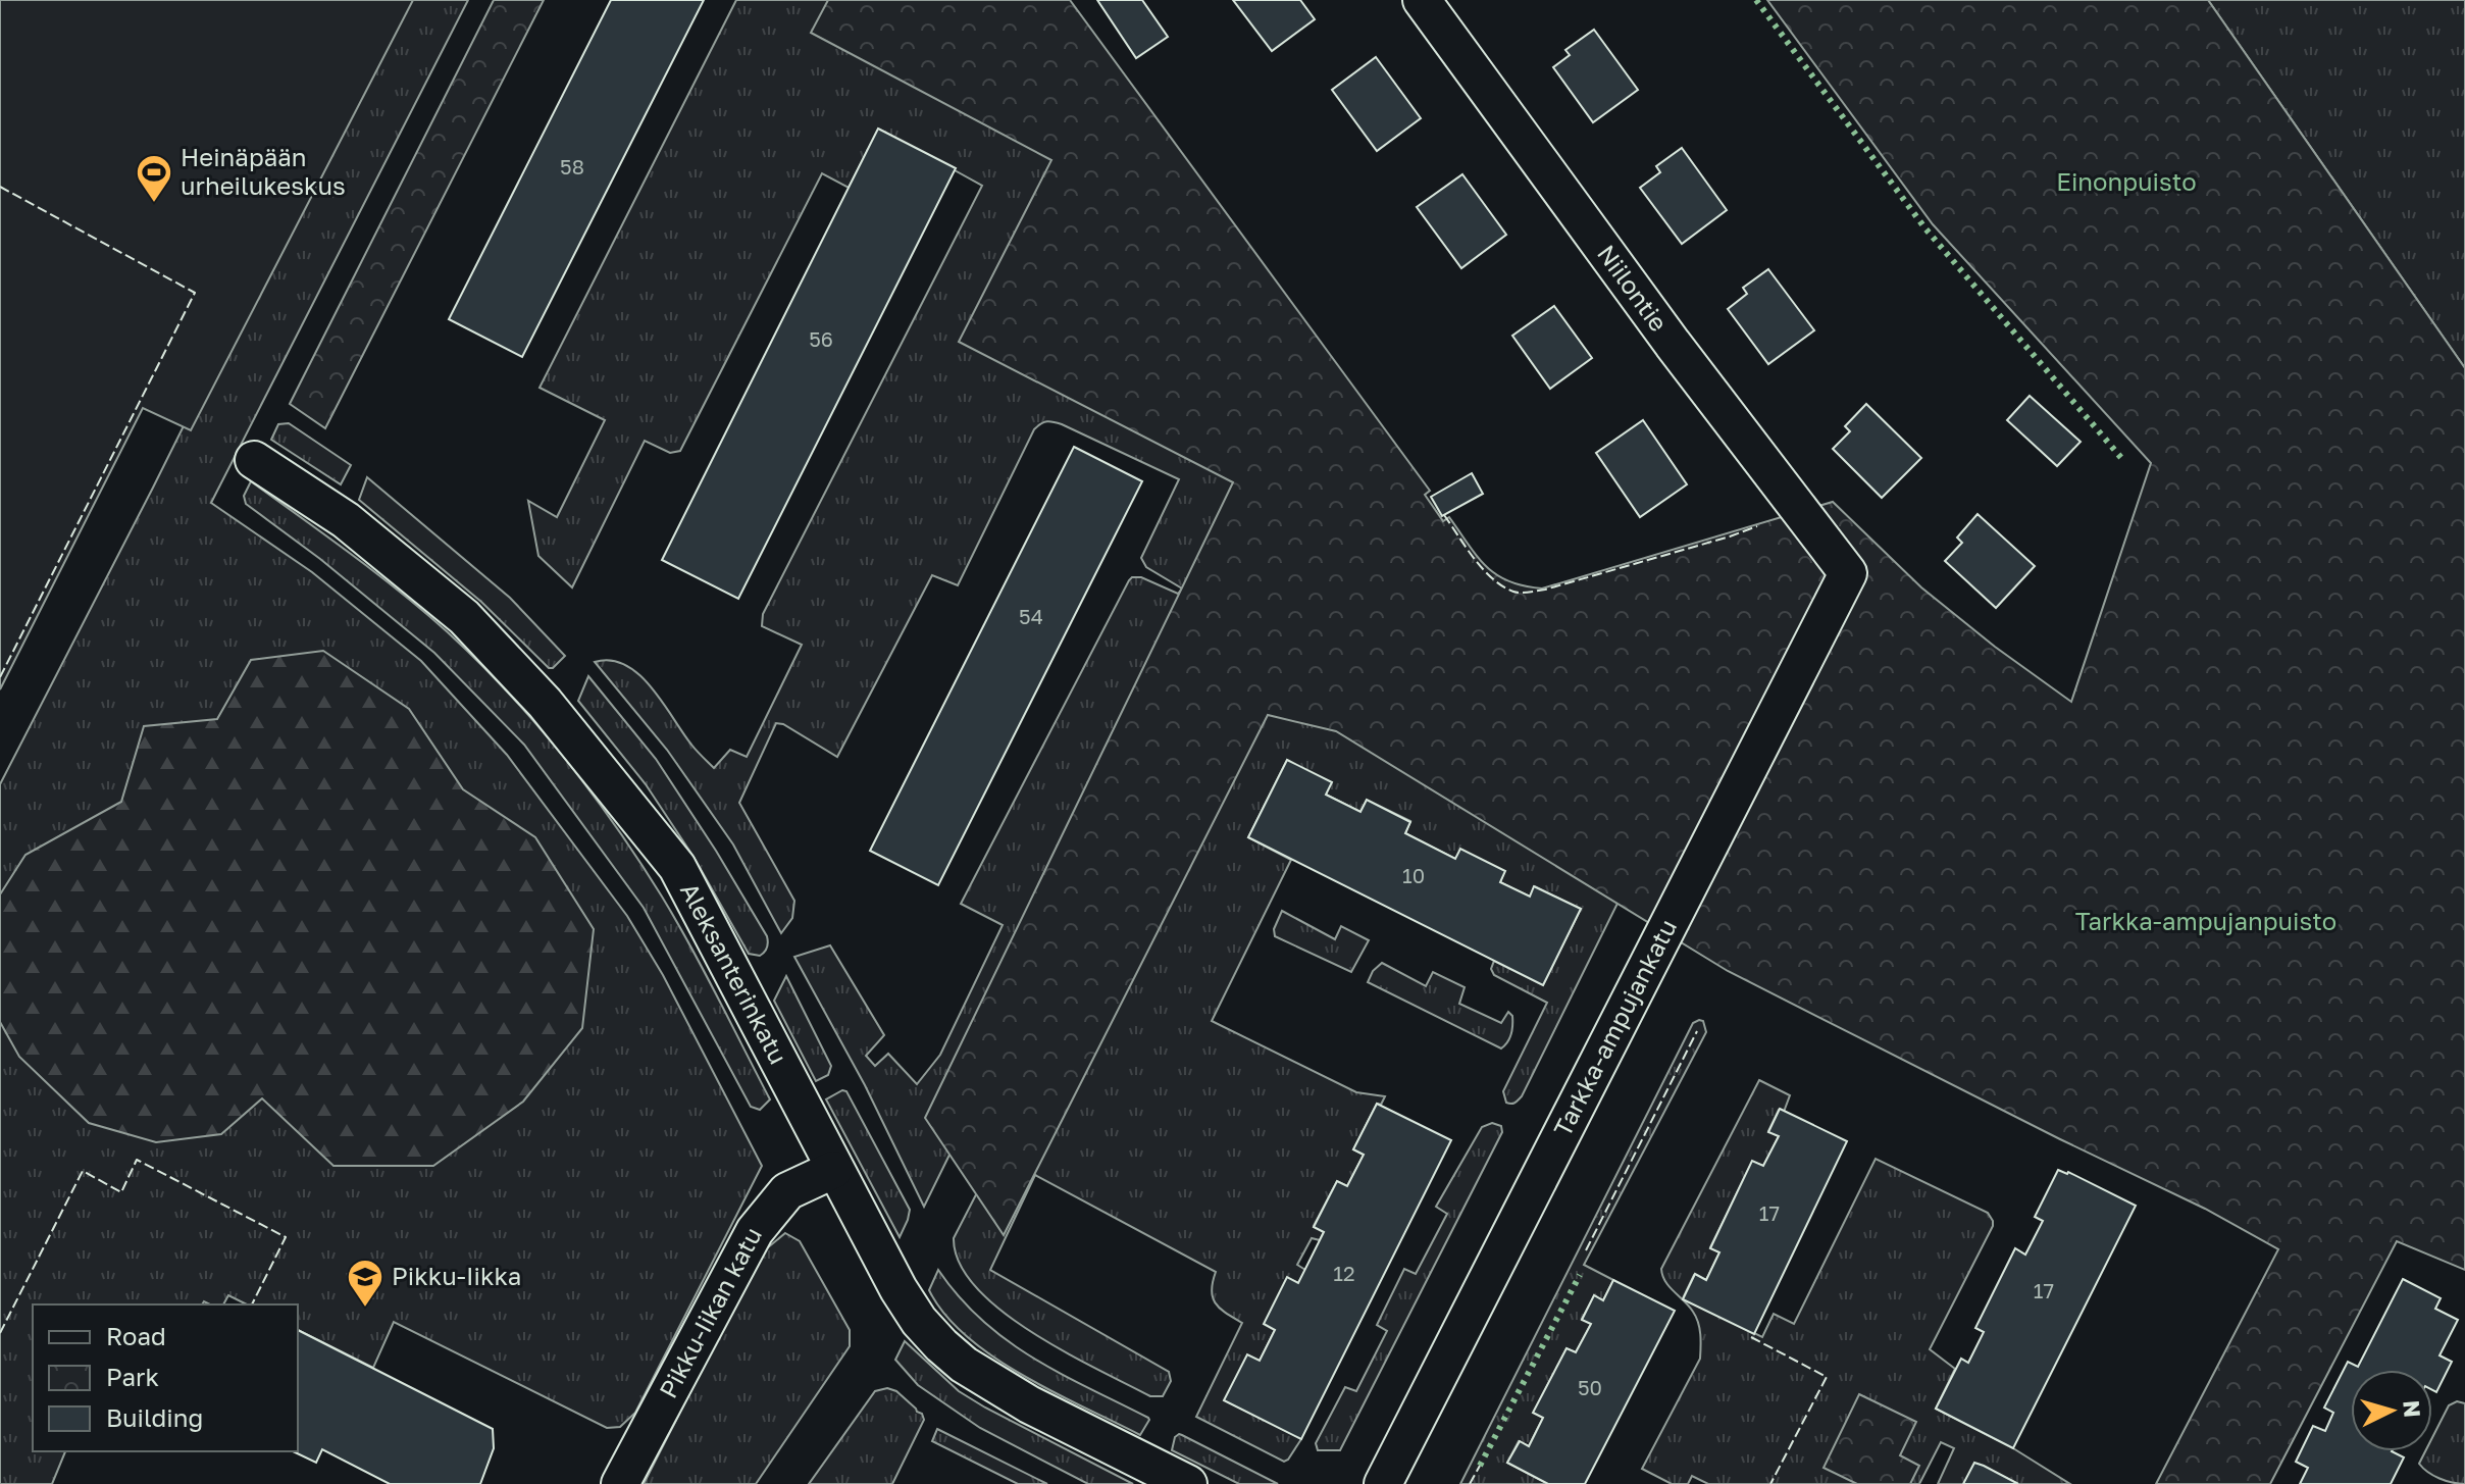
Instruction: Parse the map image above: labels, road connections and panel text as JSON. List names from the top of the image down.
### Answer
{
  "streets": {
    "street": [
      "Niilontie",
      "Aleksanterinkatu",
      "Tarkka-ampujankatu",
      "Pikku-Iikan katu"
    ]
  },
  "crossings": [
    ["Niilontie", "Tarkka-ampujankatu"],
    ["Aleksanterinkatu", "Pikku-Iikan katu"]
  ],
  "parks": ["Einonpuisto", "Tarkka-ampujanpuisto"],
  "places": {
    "sports": ["Heinäpään urheilukeskus"],
    "school or university": ["Pikku-Iikka"]
  },
  "house_numbers": [
    "58",
    "56",
    "54",
    "10",
    "17",
    "12",
    "17",
    "50"
  ],
  "legend": ["Road", "Park", "Building"],
  "north": "right"
}
